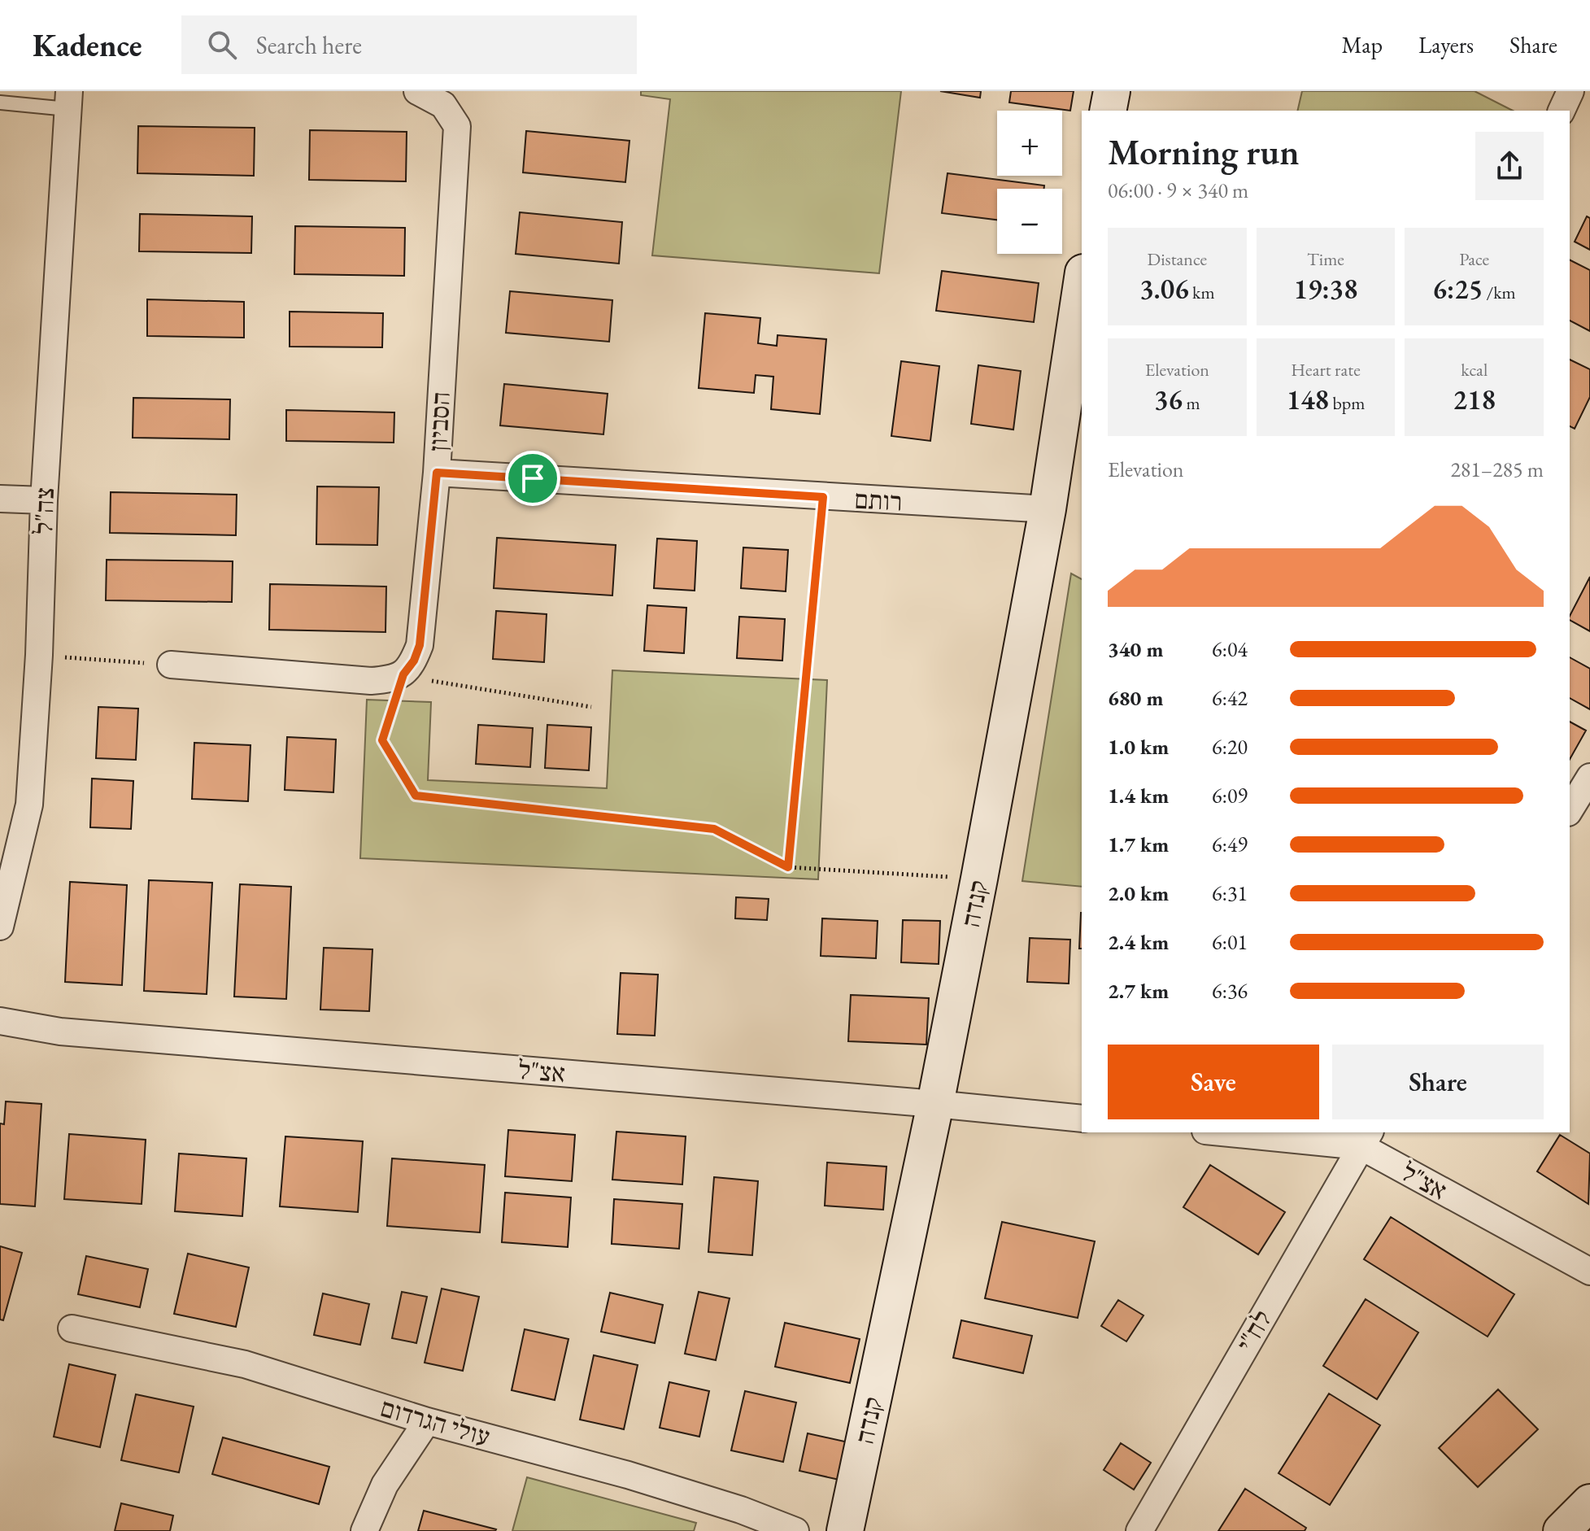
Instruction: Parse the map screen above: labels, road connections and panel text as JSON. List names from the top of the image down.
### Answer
{
  "streets": {
    "street": [
      "הסביון",
      "רותם",
      "צה\"ל",
      "קנדה",
      "אצ\"ל",
      "לח\"י",
      "עולי הגרדום"
    ]
  },
  "crossings": [
    ["הסביון", "רותם"],
    ["רותם", "קנדה"],
    ["קנדה", "אצ\"ל"],
    ["אצ\"ל", "לח\"י"]
  ],
  "page": {
    "header": "Kadence",
    "search": "Search here",
    "nav": ["Map", "Layers", "Share"],
    "map_buttons": ["+", "−"],
    "heading": ["Morning run", "06:00 · 9 × 340 m"],
    "stats": [
      ["Distance", "3.06 km"],
      ["Time", "19:38"],
      ["Pace", "6:25 /km"],
      ["Elevation", "36 m"],
      ["Heart rate", "148 bpm"],
      ["kcal", "218"]
    ],
    "chart": ["Elevation", "281–285 m"],
    "list": [
      {
        "name": "340 m",
        "note": "6:04"
      },
      {
        "name": "680 m",
        "note": "6:42"
      },
      {
        "name": "1.0 km",
        "note": "6:20"
      },
      {
        "name": "1.4 km",
        "note": "6:09"
      },
      {
        "name": "1.7 km",
        "note": "6:49"
      },
      {
        "name": "2.0 km",
        "note": "6:31"
      },
      {
        "name": "2.4 km",
        "note": "6:01"
      },
      {
        "name": "2.7 km",
        "note": "6:36"
      }
    ],
    "buttons": ["Save", "Share"]
  }
}
